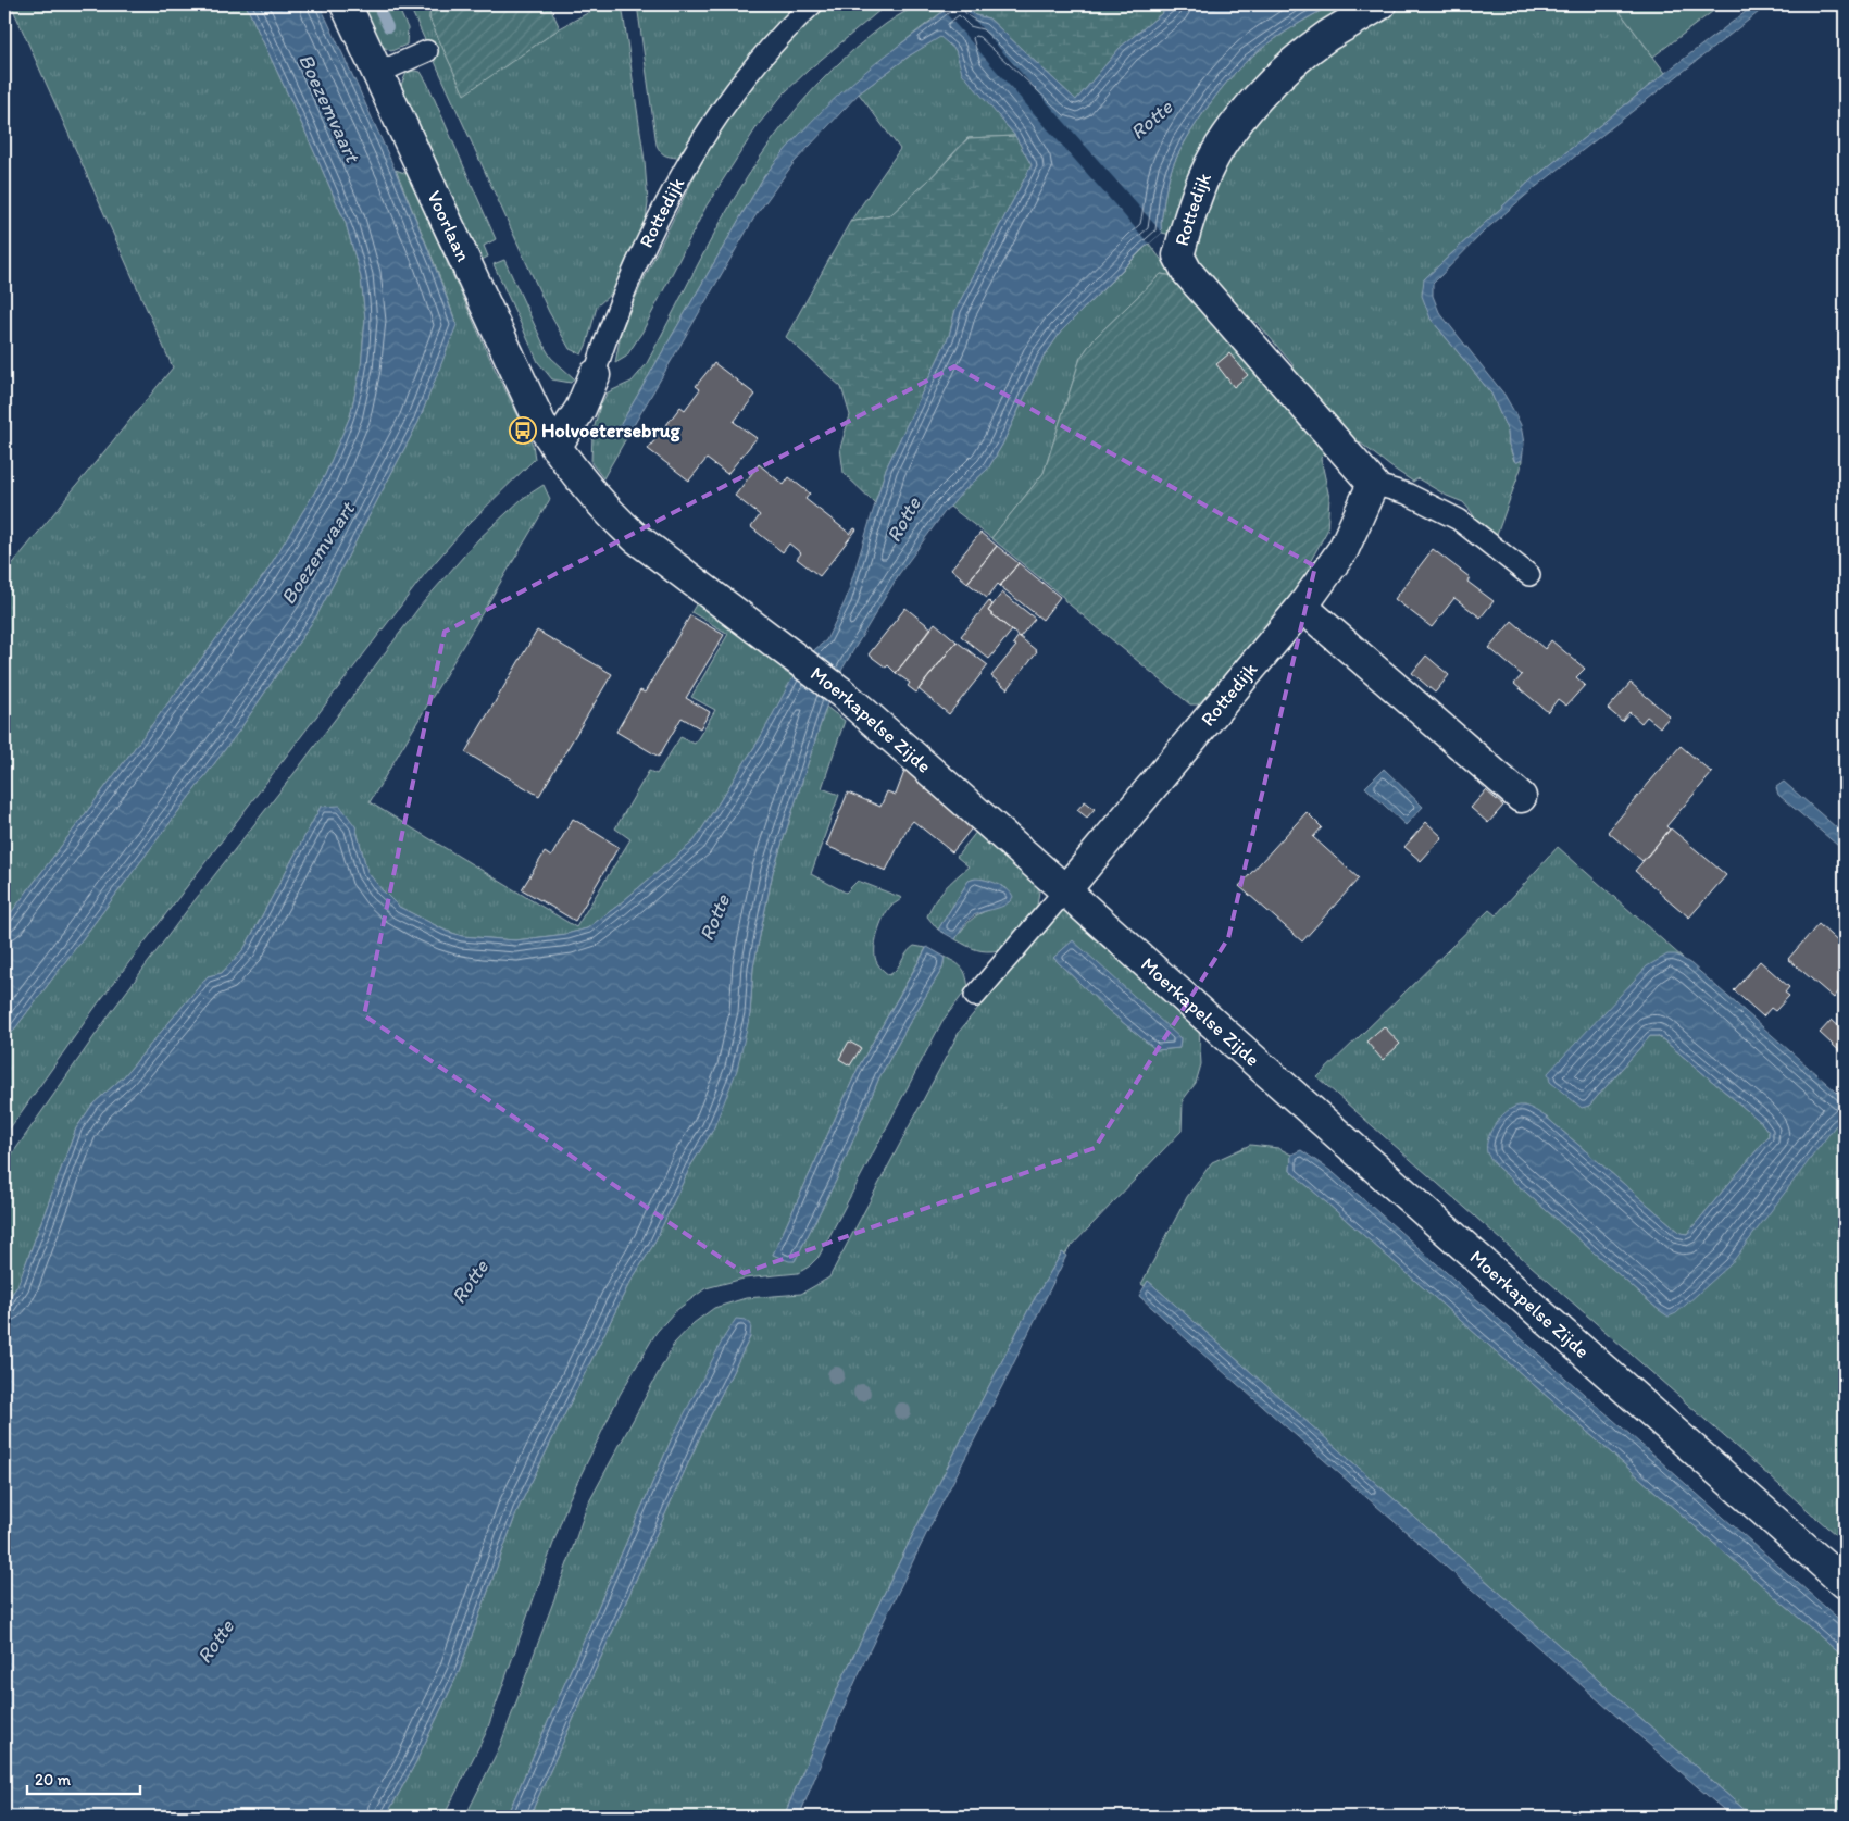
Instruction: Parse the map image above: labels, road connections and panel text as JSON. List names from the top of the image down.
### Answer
{
  "streets": {
    "street": ["Rottedijk", "Voorlaan", "Moerkapelse Zijde"]
  },
  "crossings": [
    ["Rottedijk", "Voorlaan"],
    ["Rottedijk", "Moerkapelse Zijde"],
    ["Voorlaan", "Moerkapelse Zijde"]
  ],
  "water": ["Boezemvaart", "Rotte"],
  "places": {
    "bus stop": ["Holvoetersebrug"]
  },
  "scale_bar": "20 m"
}
